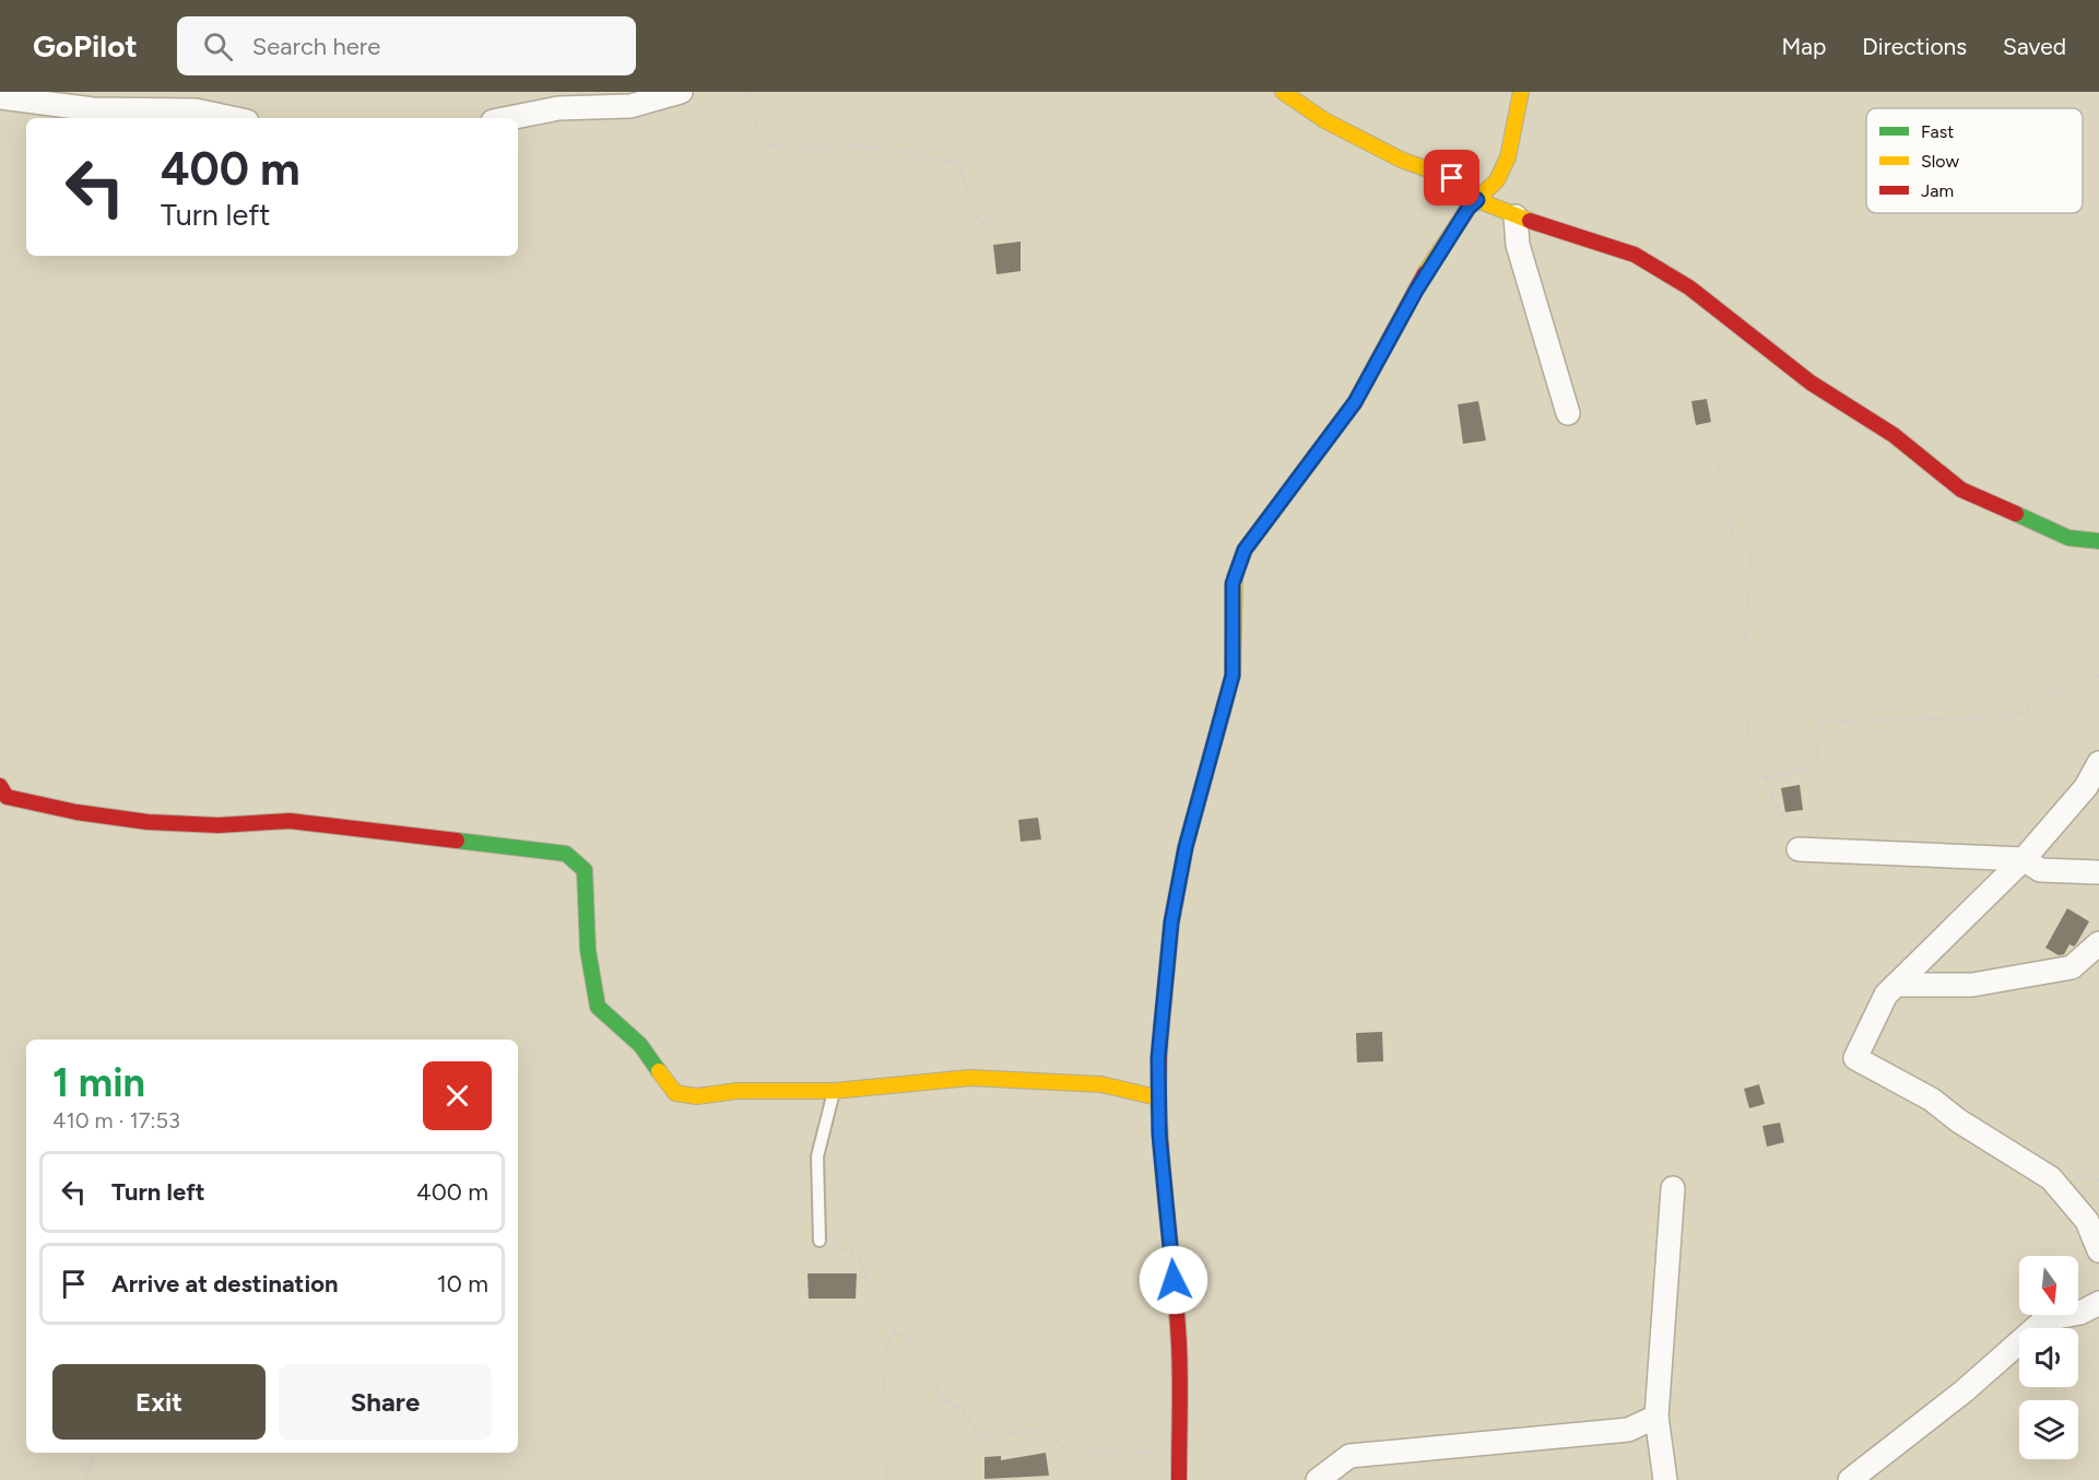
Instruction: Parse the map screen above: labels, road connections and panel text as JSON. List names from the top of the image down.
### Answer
{
  "legend": ["Fast", "Slow", "Jam"],
  "north": "bottom",
  "page": {
    "header": "GoPilot",
    "search": "Search here",
    "nav": ["Map", "Directions", "Saved"],
    "turn": ["400 m", "Turn left"],
    "heading": ["1 min", "410 m · 17:53"],
    "list": [
      {
        "name": "Turn left",
        "value": "400 m"
      },
      {
        "name": "Arrive at destination",
        "value": "10 m"
      }
    ],
    "buttons": ["Exit", "Share"]
  }
}
